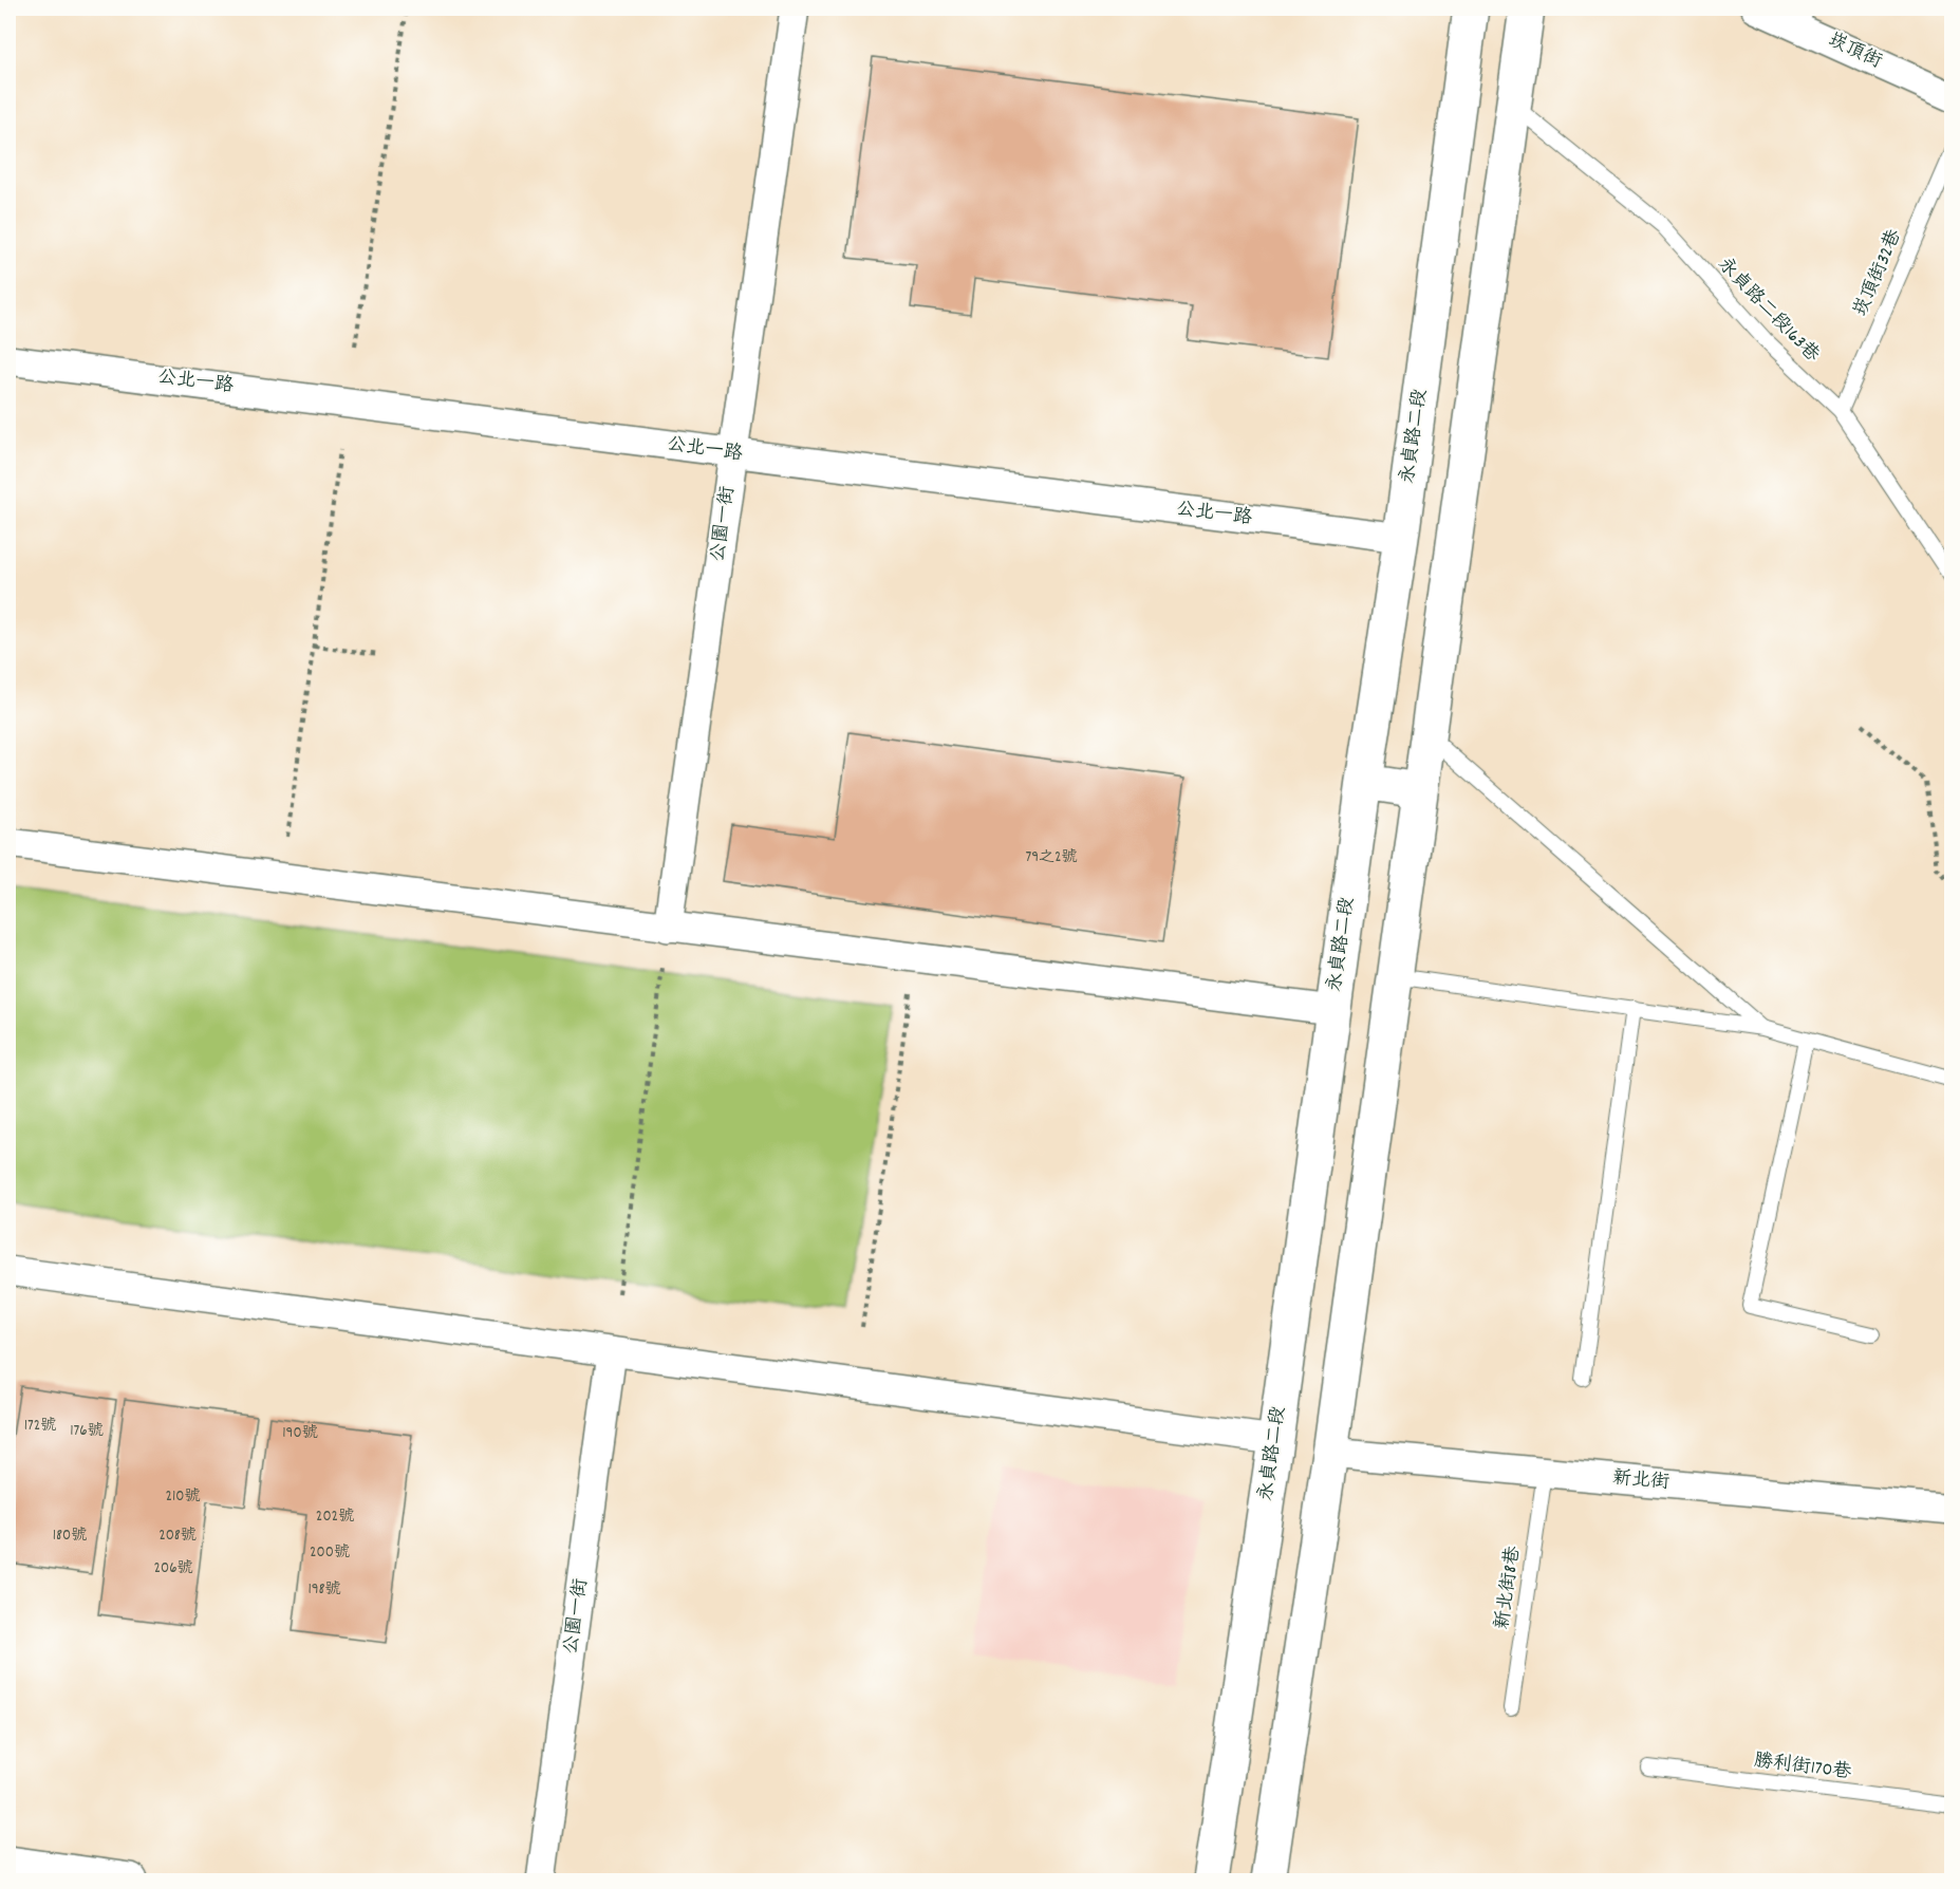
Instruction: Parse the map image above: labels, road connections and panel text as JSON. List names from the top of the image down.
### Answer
{
  "streets": {
    "main road": ["永貞路二段"],
    "street": [
      "崁頂街",
      "公北一路",
      "公園一街",
      "新北街"
    ],
    "lane": [
      "崁頂街32巷",
      "永貞路二段163巷",
      "新北街8巷",
      "勝利街170巷"
    ]
  },
  "crossings": [
    ["崁頂街32巷", "永貞路二段163巷"],
    ["公北一路", "永貞路二段"],
    ["公北一路", "公園一街"],
    ["新北街", "新北街8巷"]
  ],
  "house_numbers": [
    "79之2號",
    "172號",
    "176號",
    "190號",
    "210號",
    "202號",
    "180號",
    "208號",
    "200號",
    "206號",
    "198號"
  ]
}
